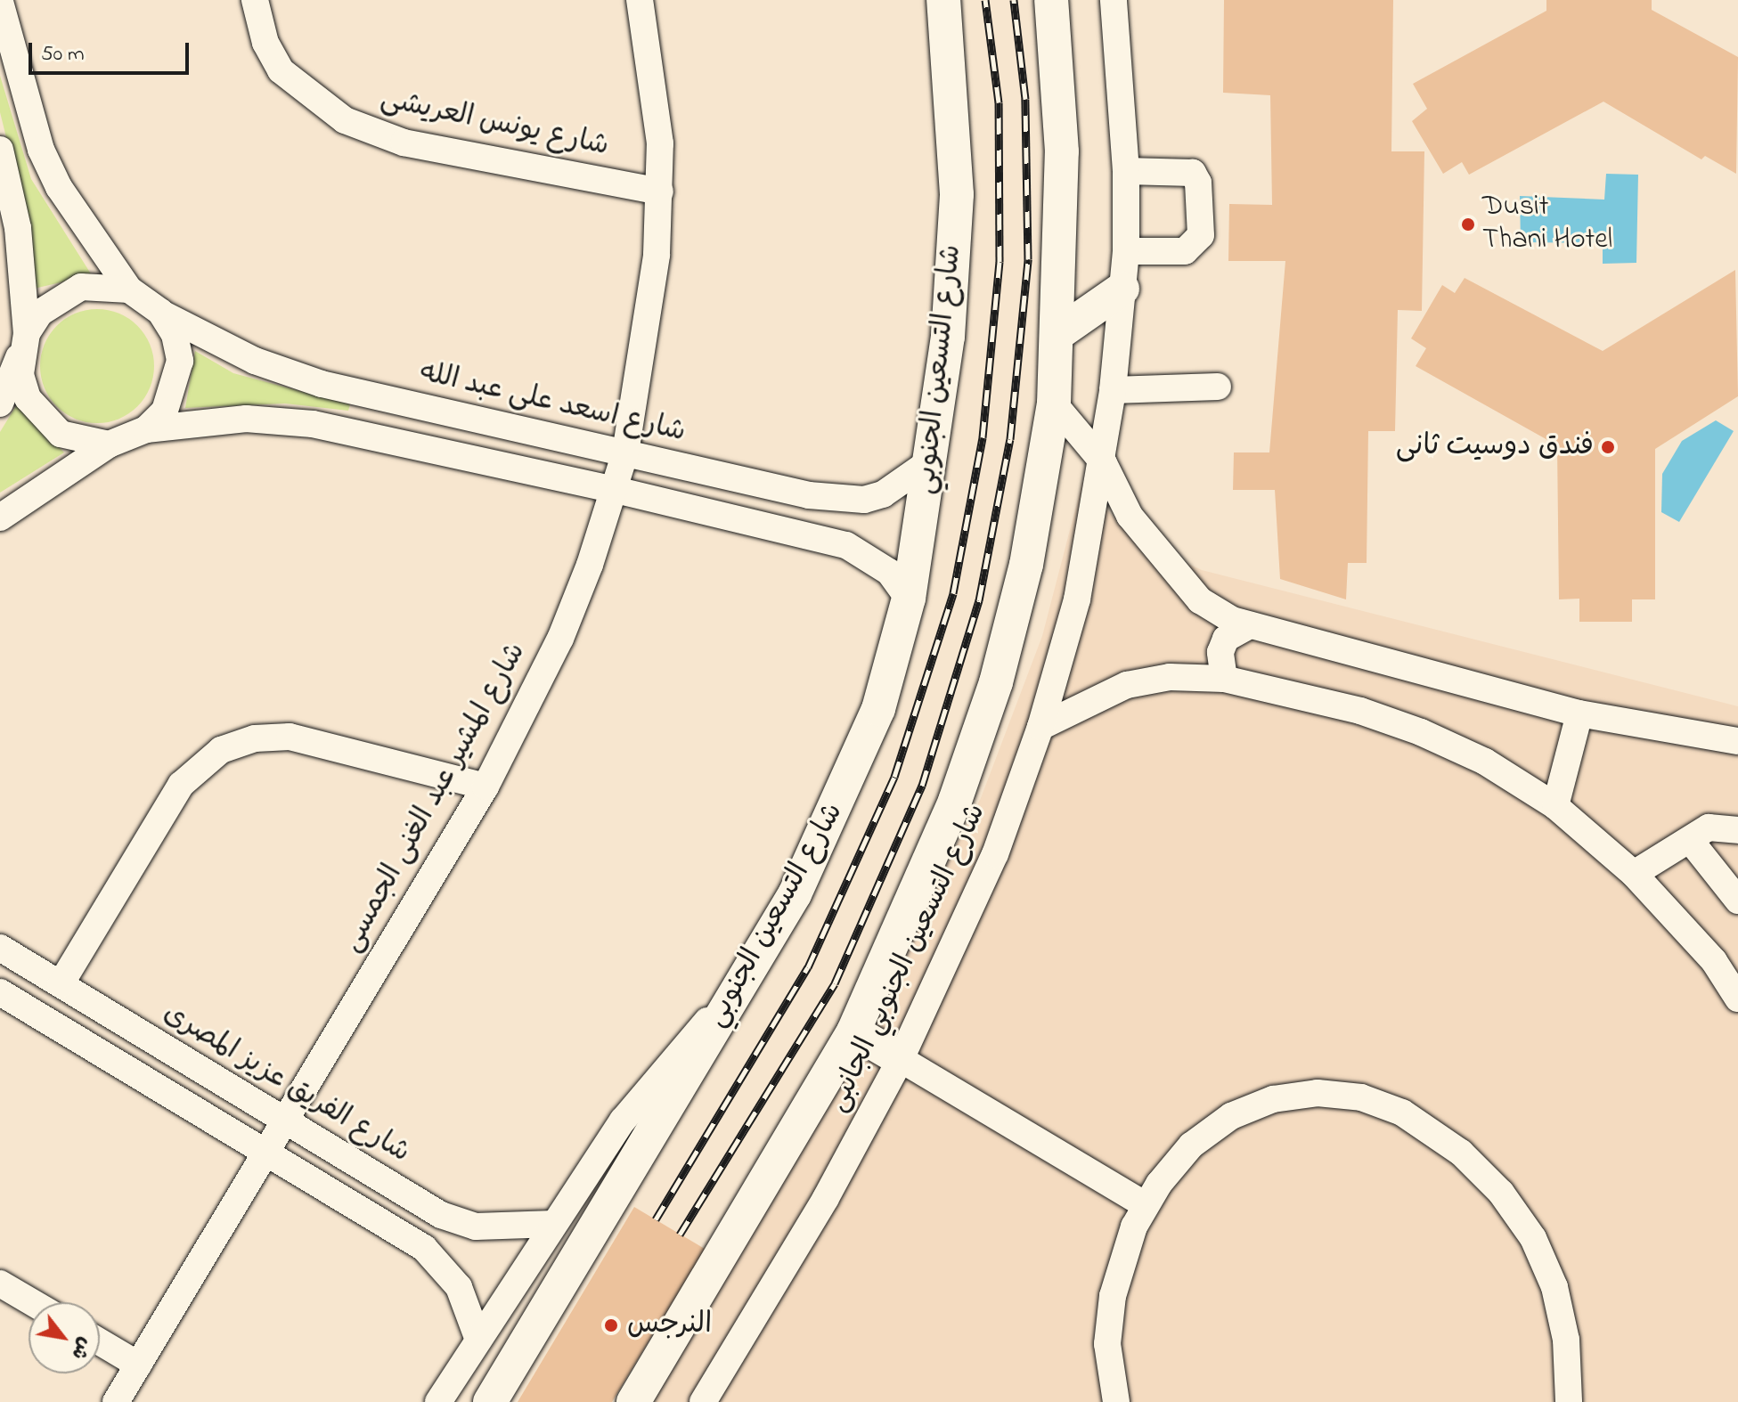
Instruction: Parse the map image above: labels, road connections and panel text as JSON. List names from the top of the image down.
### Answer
{
  "streets": {
    "main road": ["شارع التسعين الجنوبي"],
    "street": [
      "شارع يونس العريشى",
      "شارع اسعد على عبد الله",
      "شارع المشير عبد الغنى الجمسى",
      "شارع التسعين الجنوبي الجانبى",
      "شارع الفريق عزيز المصرى"
    ]
  },
  "crossings": [
    ["شارع يونس العريشى", "شارع المشير عبد الغنى الجمسى"],
    ["شارع التسعين الجنوبي", "شارع اسعد على عبد الله"],
    ["شارع اسعد على عبد الله", "شارع المشير عبد الغنى الجمسى"],
    ["شارع المشير عبد الغنى الجمسى", "شارع الفريق عزيز المصرى"]
  ],
  "places": ["Dusit Thani Hotel", "فندق دوسيت ثانى", "النرجس"],
  "scale_bar": "50 m",
  "north": "bottom right"
}
